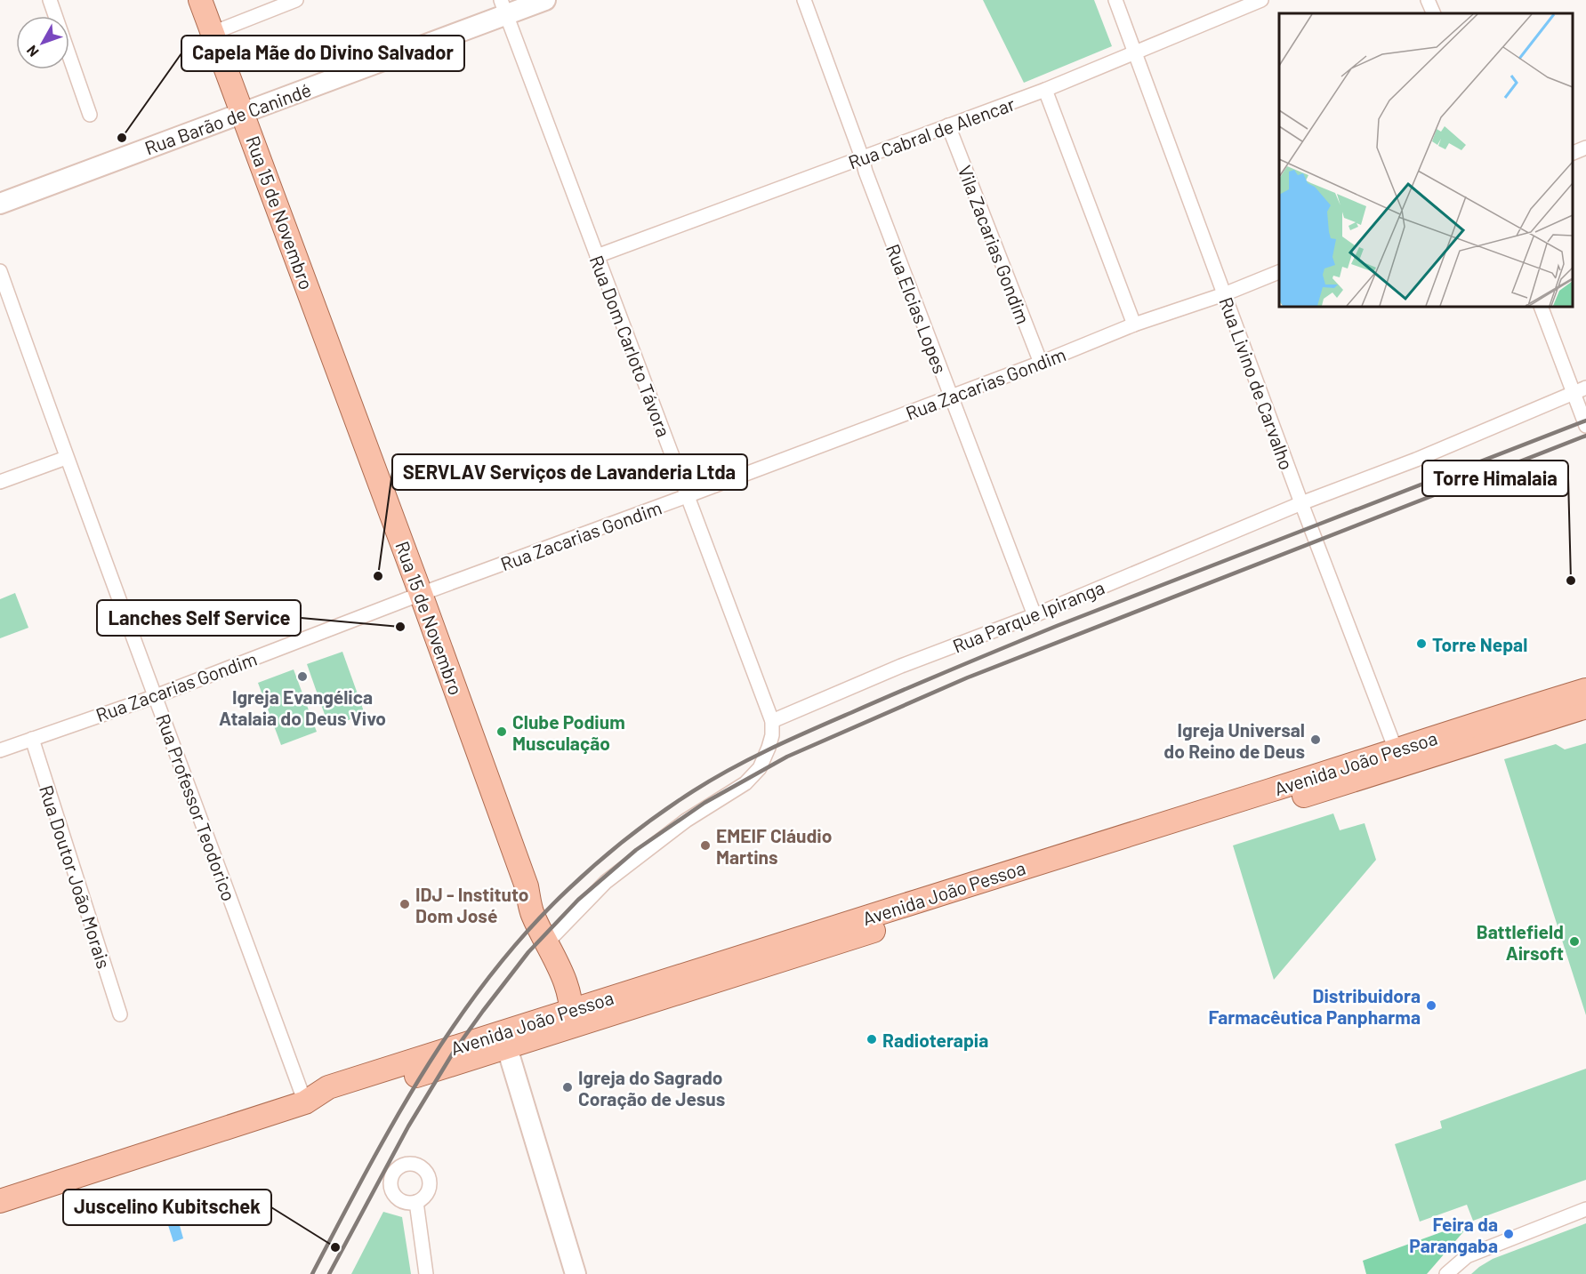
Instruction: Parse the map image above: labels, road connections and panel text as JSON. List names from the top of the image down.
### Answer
{
  "streets": {
    "main road": ["Rua Barão de Canindé", "Rua 15 de Novembro", "Avenida João Pessoa"],
    "street": [
      "Rua Cabral de Alencar",
      "Vila Zacarias Gondim",
      "Rua Elcias Lopes",
      "Rua Dom Carloto Távora",
      "Rua Zacarias Gondim",
      "Rua Livino de Carvalho",
      "Rua Parque Ipiranga",
      "Rua Professor Teodorico",
      "Rua Doutor João Morais"
    ]
  },
  "crossings": [
    ["Rua Barão de Canindé", "Rua 15 de Novembro"],
    ["Rua Barão de Canindé", "Rua Dom Carloto Távora"],
    ["Rua Cabral de Alencar", "Vila Zacarias Gondim"],
    ["Rua Cabral de Alencar", "Rua Elcias Lopes"],
    ["Rua Cabral de Alencar", "Rua Dom Carloto Távora"],
    ["Rua Cabral de Alencar", "Rua Livino de Carvalho"],
    ["Rua 15 de Novembro", "Rua Zacarias Gondim"],
    ["Rua 15 de Novembro", "Avenida João Pessoa"],
    ["Vila Zacarias Gondim", "Rua Zacarias Gondim"],
    ["Rua Elcias Lopes", "Rua Zacarias Gondim"],
    ["Rua Elcias Lopes", "Rua Parque Ipiranga"],
    ["Rua Dom Carloto Távora", "Rua Zacarias Gondim"],
    ["Rua Dom Carloto Távora", "Rua Parque Ipiranga"],
    ["Rua Zacarias Gondim", "Rua Livino de Carvalho"],
    ["Rua Zacarias Gondim", "Rua Professor Teodorico"],
    ["Rua Zacarias Gondim", "Rua Doutor João Morais"],
    ["Rua Livino de Carvalho", "Rua Parque Ipiranga"],
    ["Rua Livino de Carvalho", "Avenida João Pessoa"],
    ["Avenida João Pessoa", "Rua Professor Teodorico"]
  ],
  "places": [
    "Capela Mãe do Divino Salvador",
    "SERVLAV Serviços de Lavanderia Ltda",
    "Torre Himalaia",
    "Lanches Self Service",
    "Torre Nepal",
    "Igreja Evangélica Atalaia do Deus Vivo",
    "Clube Podium Musculação",
    "Igreja Universal do Reino de Deus",
    "EMEIF Cláudio Martins",
    "IDJ - Instituto Dom José",
    "Battlefield Airsoft",
    "Distribuidora Farmacêutica Panpharma",
    "Radioterapia",
    "Igreja do Sagrado Coração de Jesus",
    "Feira da Parangaba",
    "Juscelino Kubitschek"
  ],
  "north": "bottom left"
}
